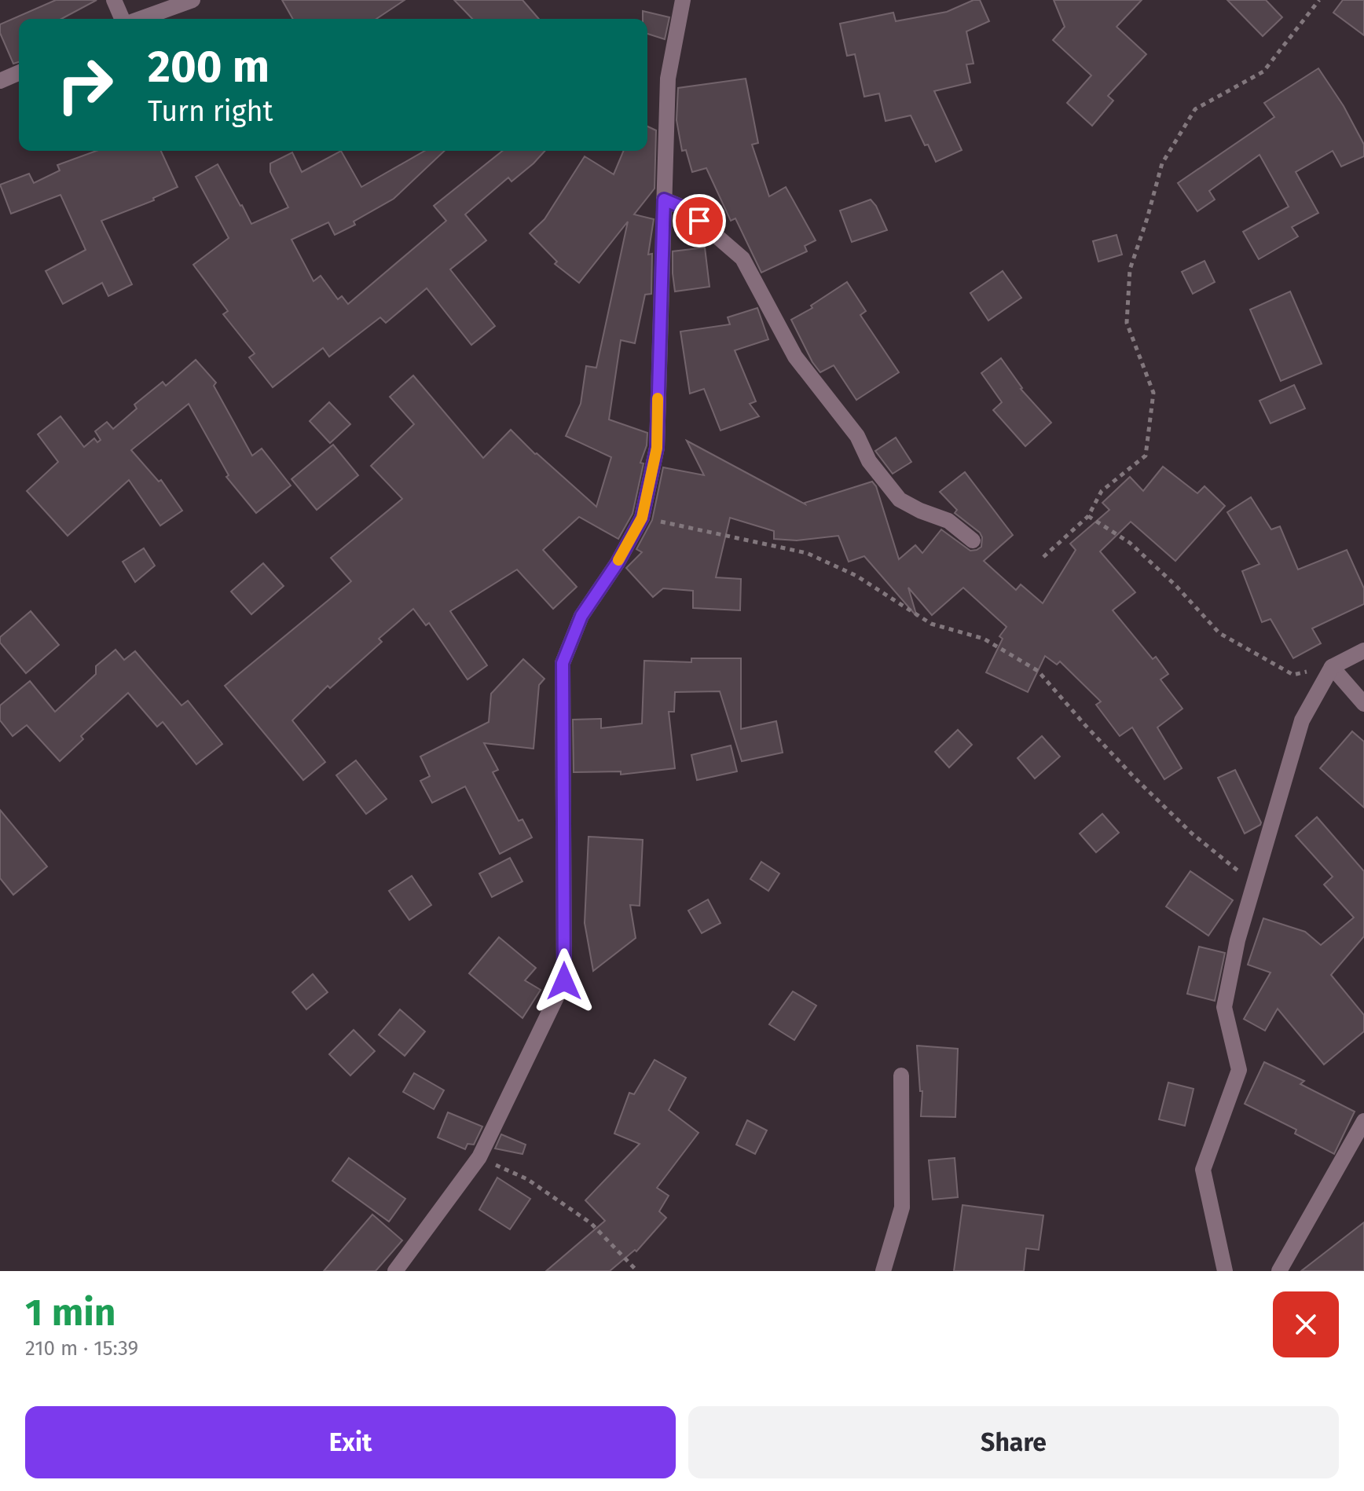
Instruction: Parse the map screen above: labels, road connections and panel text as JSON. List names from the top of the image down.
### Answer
{
  "page": {
    "turn": ["200 m", "Turn right"],
    "heading": ["1 min", "210 m · 15:39"],
    "buttons": ["Exit", "Share"]
  }
}
